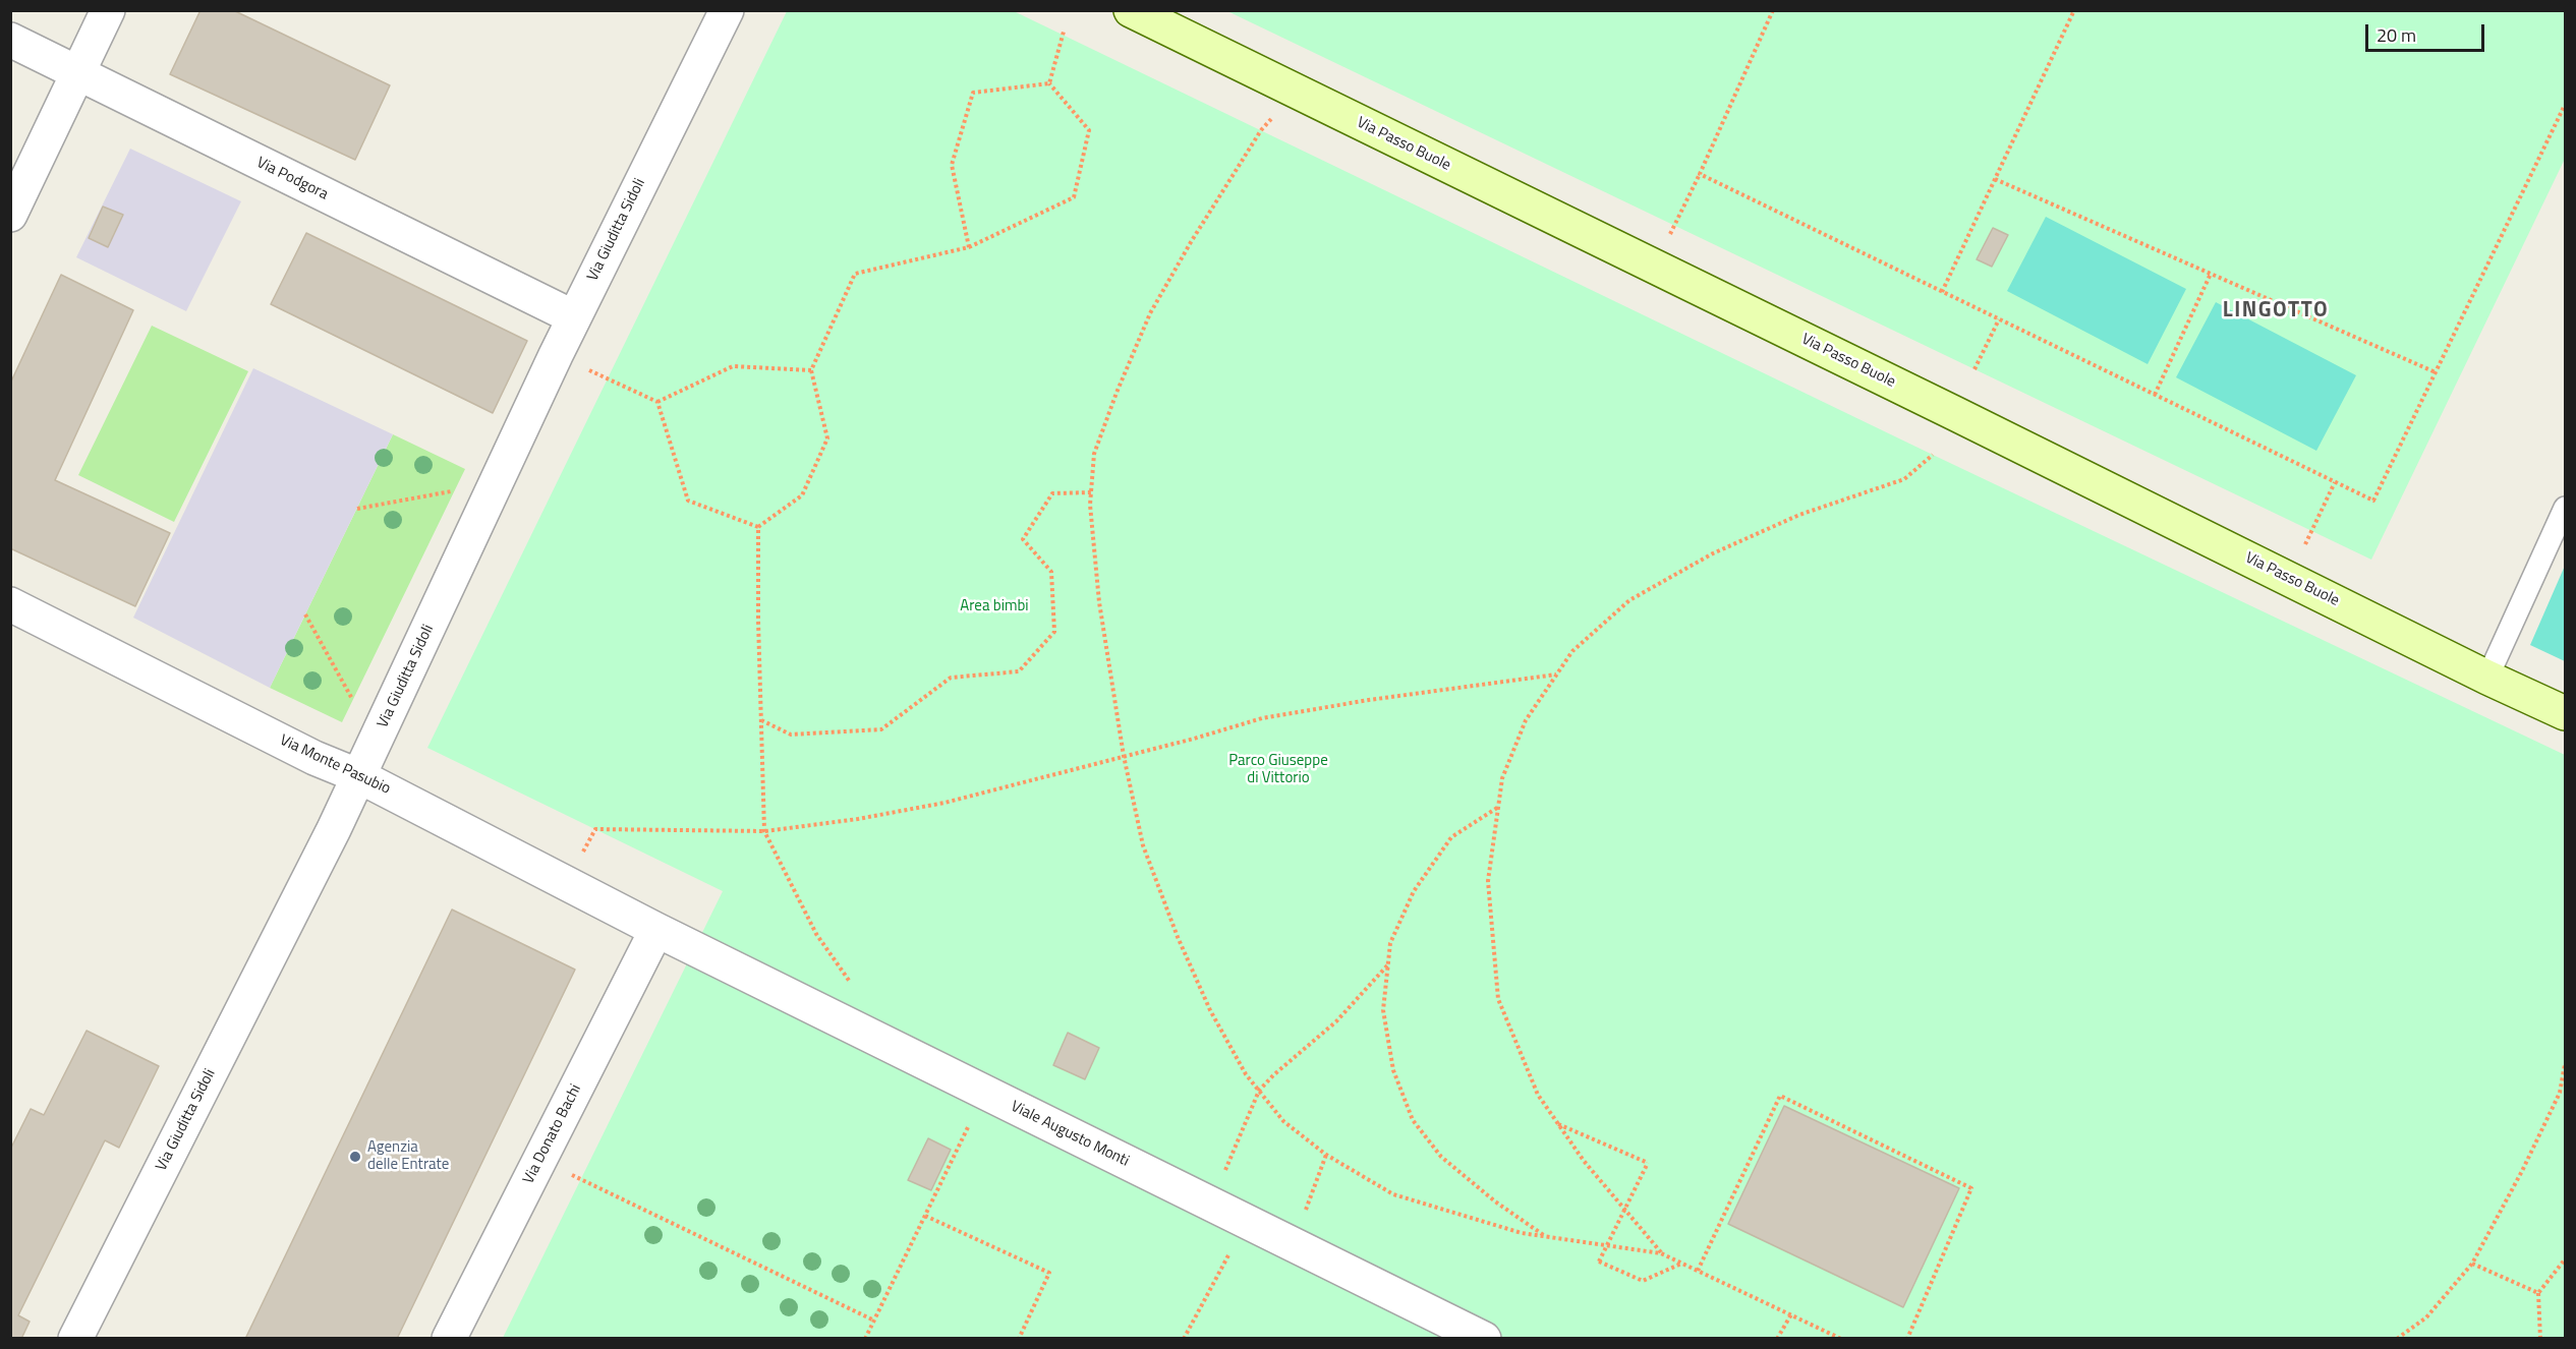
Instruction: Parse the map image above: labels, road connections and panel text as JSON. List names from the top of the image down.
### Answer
{
  "streets": {
    "street": [
      "Via Passo Buole",
      "Via Podgora",
      "Via Giuditta Sidoli",
      "Via Monte Pasubio",
      "Via Donato Bachi",
      "Viale Augusto Monti"
    ]
  },
  "crossings": [
    ["Via Podgora", "Via Giuditta Sidoli"],
    ["Via Giuditta Sidoli", "Via Monte Pasubio"],
    ["Via Monte Pasubio", "Via Donato Bachi"],
    ["Via Monte Pasubio", "Viale Augusto Monti"],
    ["Via Donato Bachi", "Viale Augusto Monti"]
  ],
  "districts": ["LINGOTTO"],
  "parks": ["Area bimbi", "Parco Giuseppe di Vittorio"],
  "places": ["Agenzia delle Entrate"],
  "scale_bar": "20 m"
}
